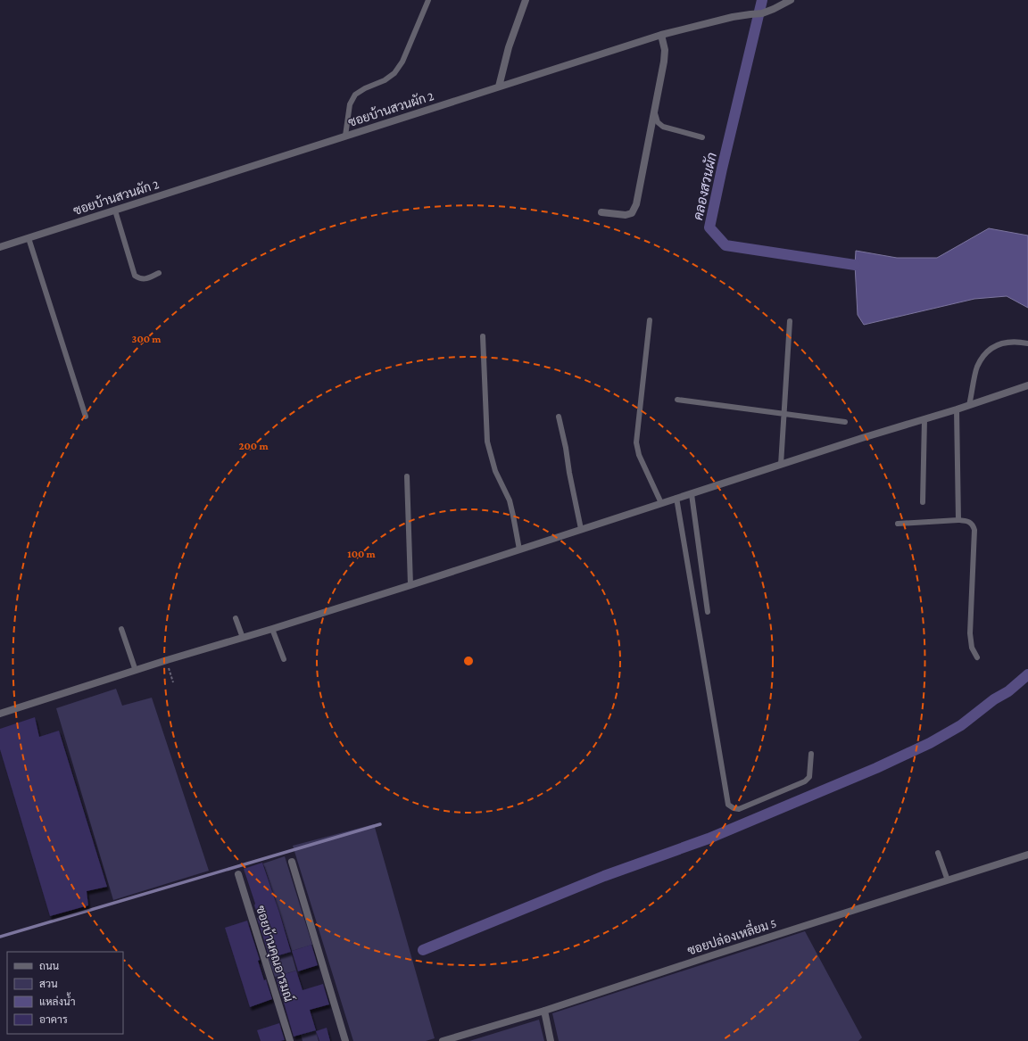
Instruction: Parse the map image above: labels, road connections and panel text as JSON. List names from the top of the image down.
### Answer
{
  "streets": {
    "street": ["ซอยบ้านสวนผัก 2", "ซอยปล่องเหลี่ยม 5", "ซอยบ้านคุณอารมณ์"]
  },
  "water": ["คลองสวนผัก"],
  "legend": [
    "ถนน",
    "สวน",
    "แหล่งน้ำ",
    "อาคาร"
  ],
  "rings": ["300 m", "200 m", "100 m"]
}
